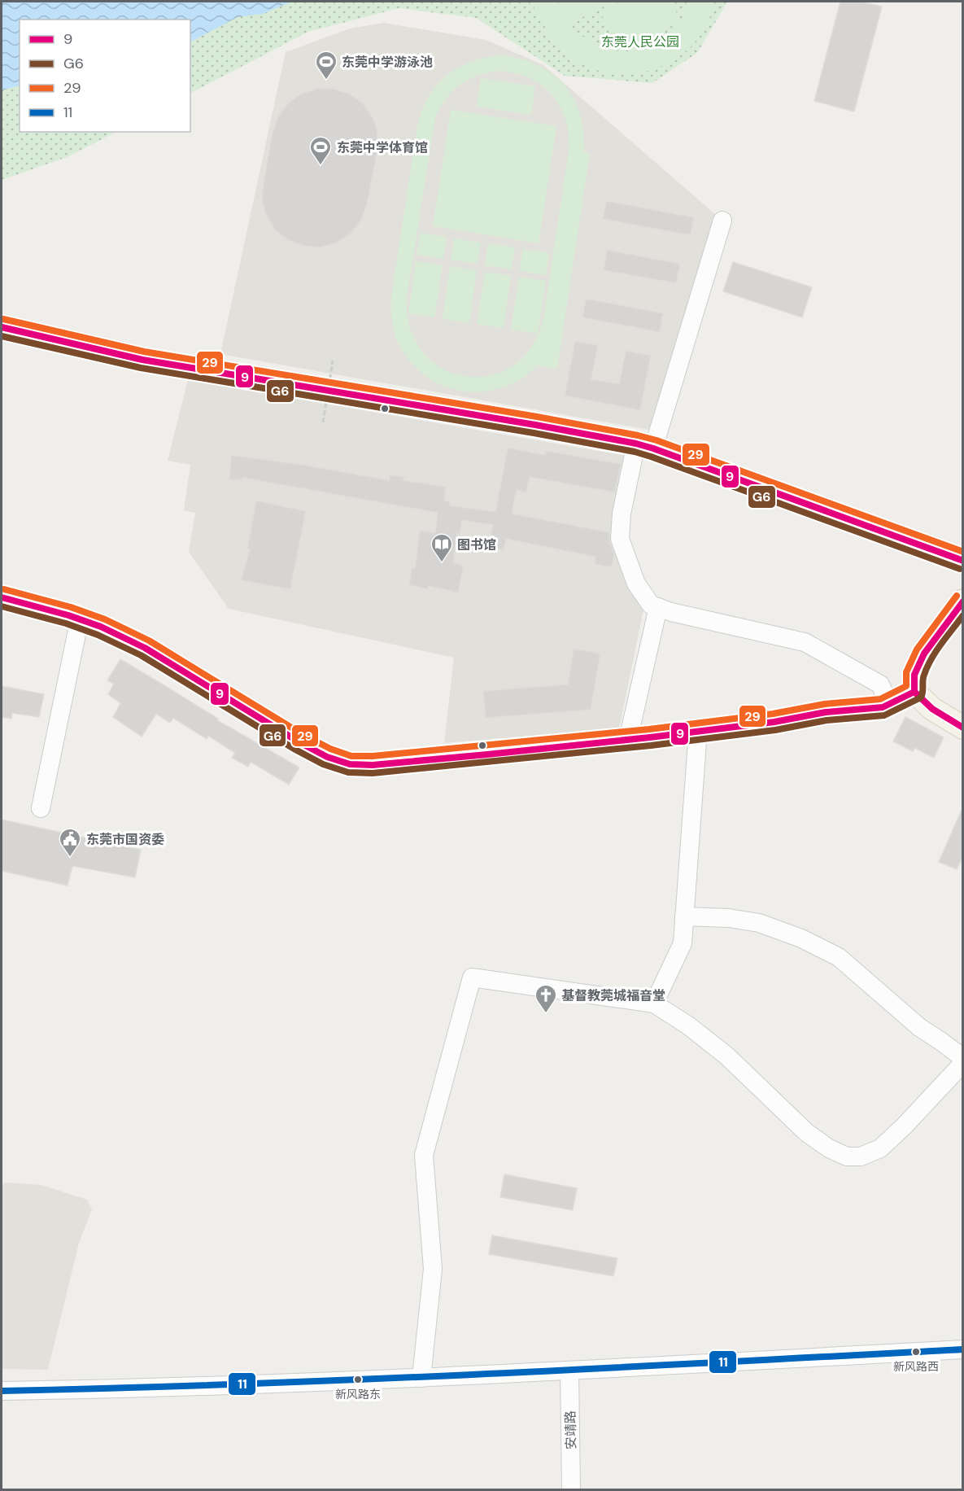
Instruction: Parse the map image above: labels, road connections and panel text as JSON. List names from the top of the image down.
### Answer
{
  "streets": {
    "street": ["安靖路"]
  },
  "parks": ["东莞人民公园"],
  "places": {
    "sports": ["东莞中学游泳池", "东莞中学体育馆"],
    "library": ["图书馆"],
    "public building": ["东莞市国资委"],
    "church": ["基督教莞城福音堂"],
    "other": ["新风路西", "新风路东"]
  },
  "lines": [
    "transit line 29",
    "transit line 9",
    "transit line G6",
    "transit line 11"
  ],
  "legend": [
    "9",
    "G6",
    "29",
    "11"
  ]
}
